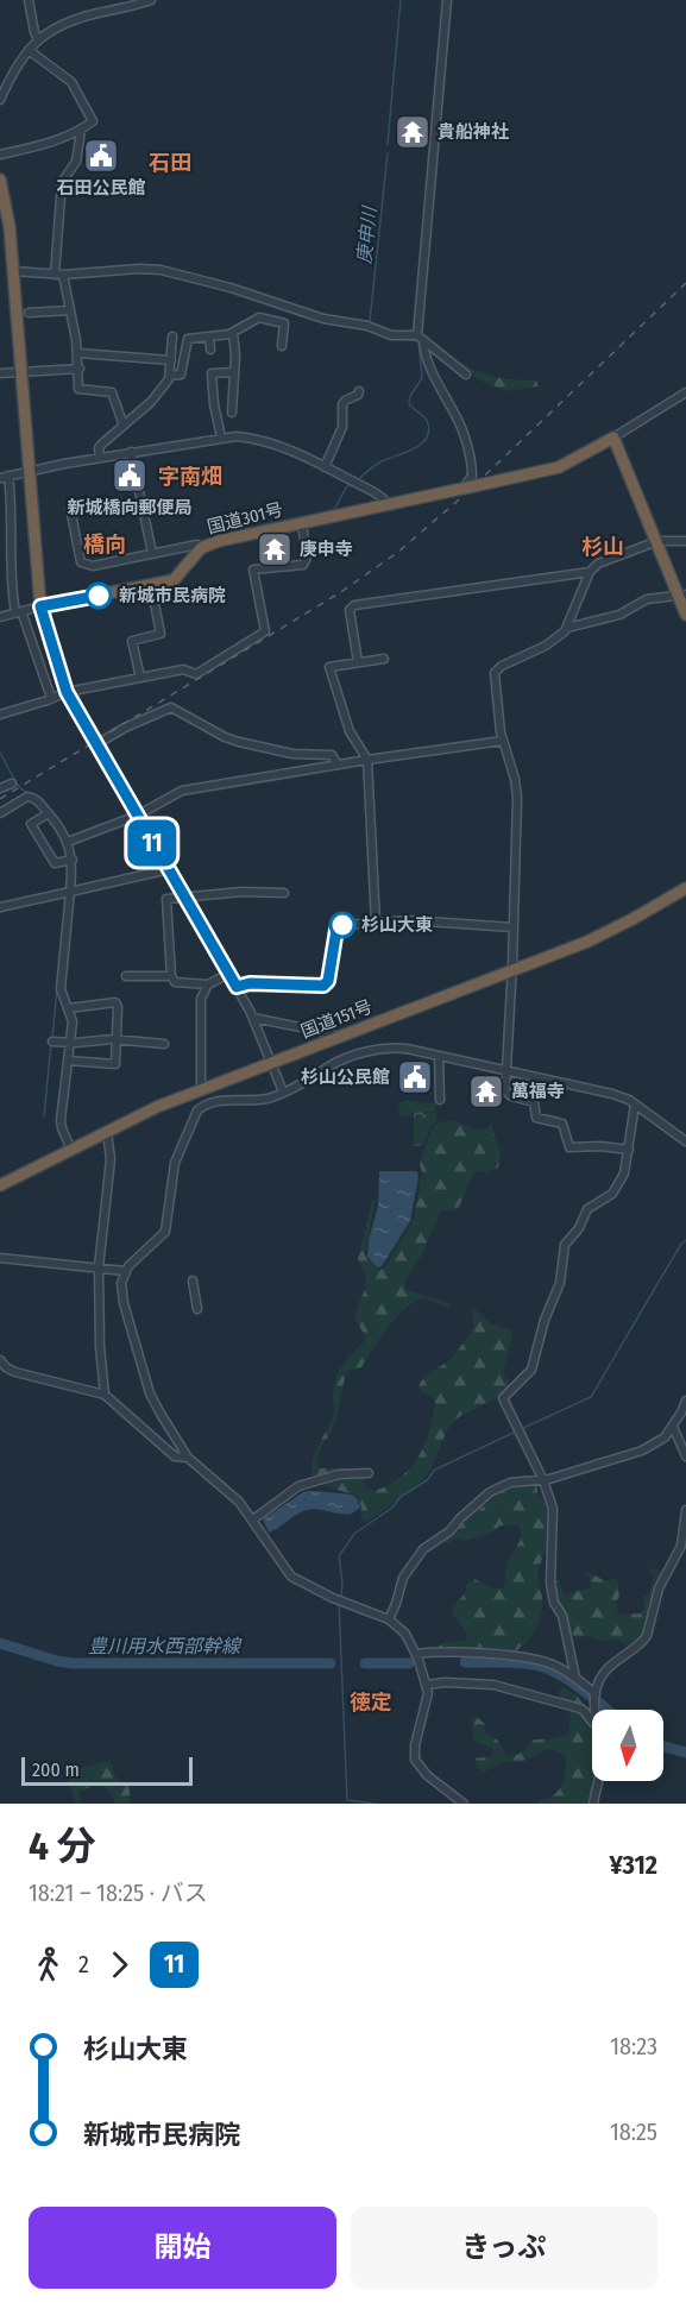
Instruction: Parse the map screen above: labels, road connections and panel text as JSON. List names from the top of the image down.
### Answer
{
  "streets": {
    "highway": ["国道301号", "国道151号"]
  },
  "districts": [
    "石田",
    "字南畑",
    "橋向",
    "杉山",
    "徳定"
  ],
  "water": ["庚申川", "豊川用水西部幹線"],
  "places": {
    "temple": ["貴船神社", "庚申寺", "萬福寺"],
    "public building": ["石田公民館", "新城橋向郵便局", "杉山公民館"],
    "other": ["新城市民病院", "杉山大東"]
  },
  "lines": ["bus line 11"],
  "scale_bar": "200 m",
  "north": "bottom",
  "page": {
    "on_map": "11",
    "scale": "200 m",
    "heading": ["4 分", "18:21 – 18:25 · バス", "¥312"],
    "legs": ["2", "11"],
    "list": [
      {
        "name": "杉山大東",
        "value": "18:23"
      },
      {
        "name": "新城市民病院",
        "value": "18:25"
      }
    ],
    "buttons": ["開始", "きっぷ"]
  }
}
